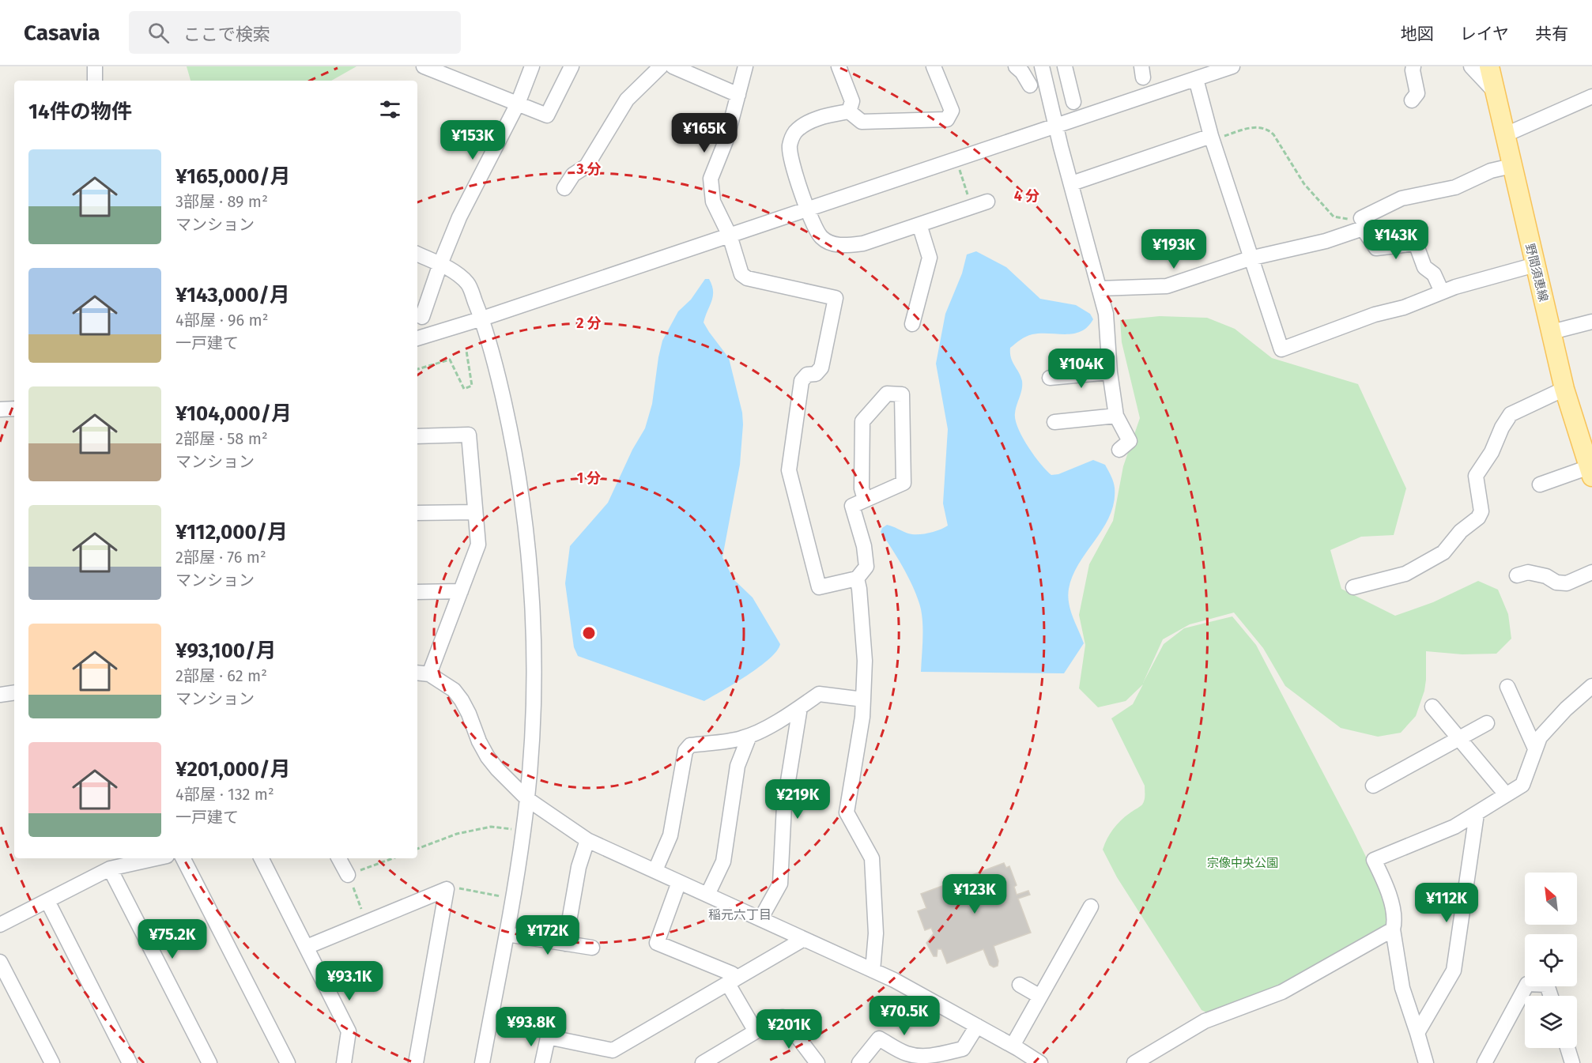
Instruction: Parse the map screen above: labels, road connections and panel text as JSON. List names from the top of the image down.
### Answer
{
  "streets": {
    "main road": ["野間須恵線"]
  },
  "districts": ["稲元六丁目"],
  "parks": ["宗像中央公園"],
  "north": "top left",
  "page": {
    "header": "Casavia",
    "search": "ここで検索",
    "nav": ["地図", "レイヤ", "共有"],
    "heading": "14件の物件",
    "price": [
      "¥165K",
      "¥153K",
      "¥143K",
      "¥193K",
      "¥104K",
      "¥219K",
      "¥123K",
      "¥112K",
      "¥172K",
      "¥75.2K",
      "¥93.1K",
      "¥70.5K",
      "¥93.8K",
      "¥201K"
    ],
    "list": [
      {
        "name": "¥165,000/月",
        "note": "3部屋 · 89 m² · マンション"
      },
      {
        "name": "¥143,000/月",
        "note": "4部屋 · 96 m² · 一戸建て"
      },
      {
        "name": "¥104,000/月",
        "note": "2部屋 · 58 m² · マンション"
      },
      {
        "name": "¥112,000/月",
        "note": "2部屋 · 76 m² · マンション"
      },
      {
        "name": "¥93,100/月",
        "note": "2部屋 · 62 m² · マンション"
      },
      {
        "name": "¥201,000/月",
        "note": "4部屋 · 132 m² · 一戸建て"
      }
    ]
  },
  "rings": [
    "3 分",
    "4 分",
    "2 分",
    "1 分"
  ]
}
